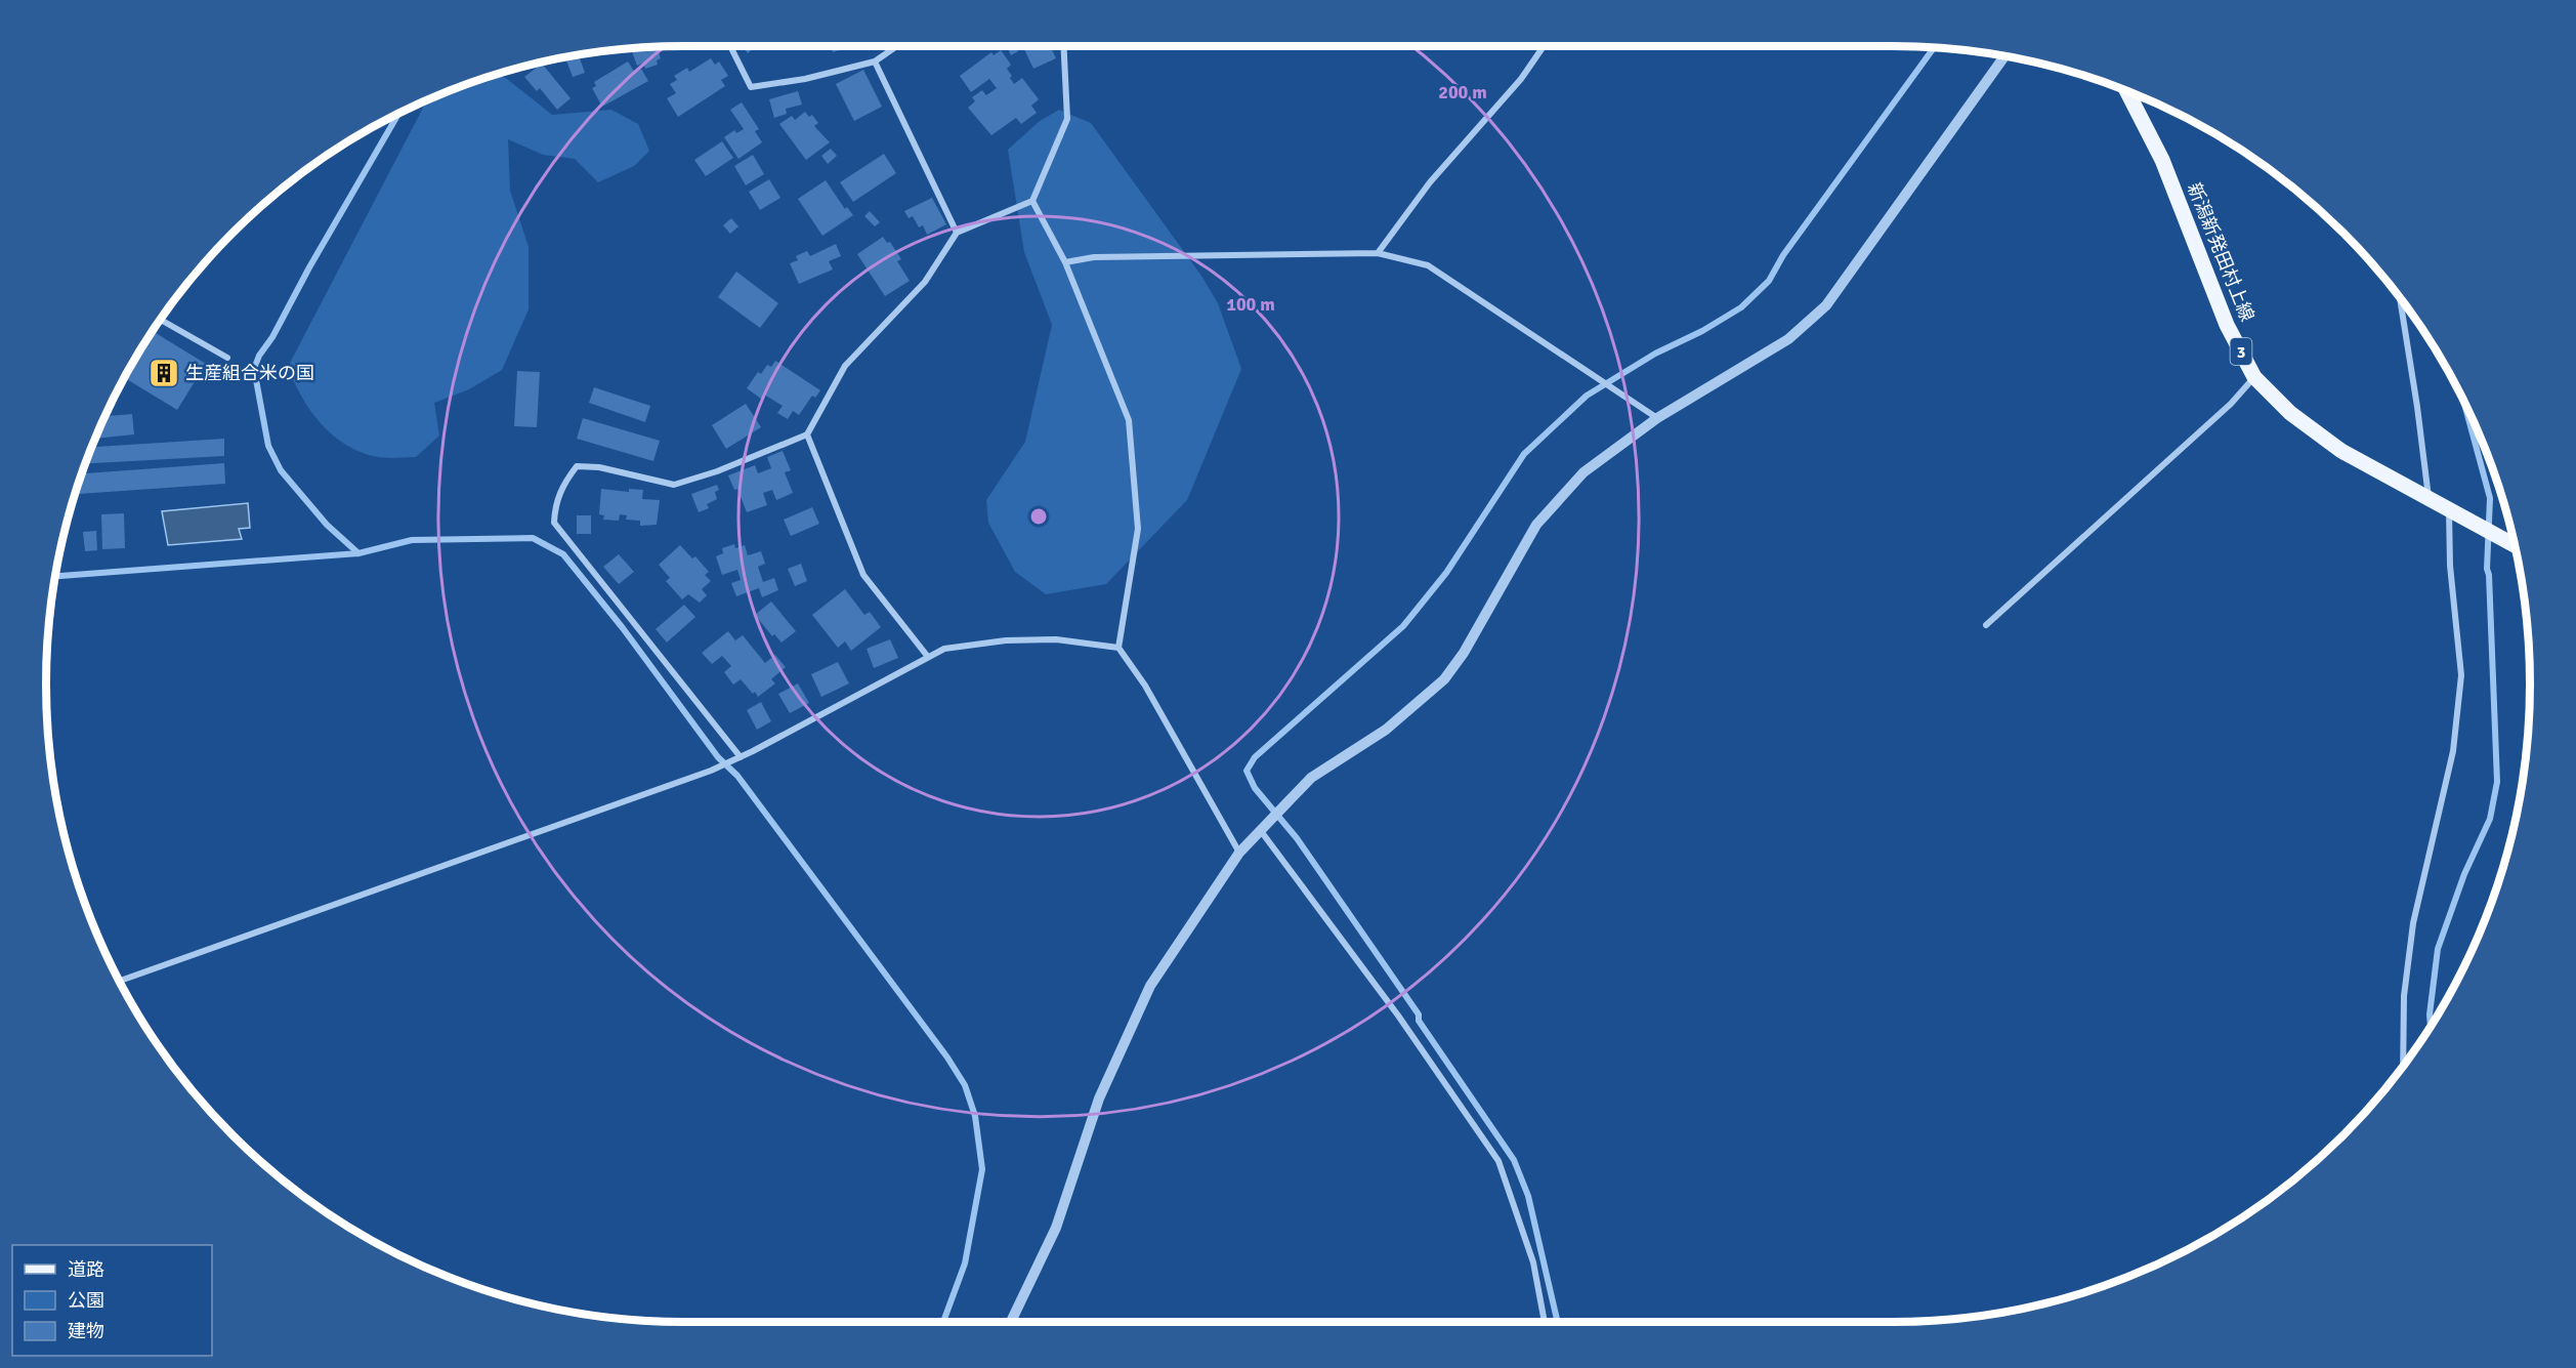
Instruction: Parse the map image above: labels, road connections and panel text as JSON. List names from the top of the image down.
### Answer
{
  "streets": {
    "main road": ["新潟新発田村上線", "3"]
  },
  "places": {
    "building": ["生産組合米の国"]
  },
  "legend": ["道路", "公園", "建物"],
  "rings": ["200 m", "100 m"]
}
